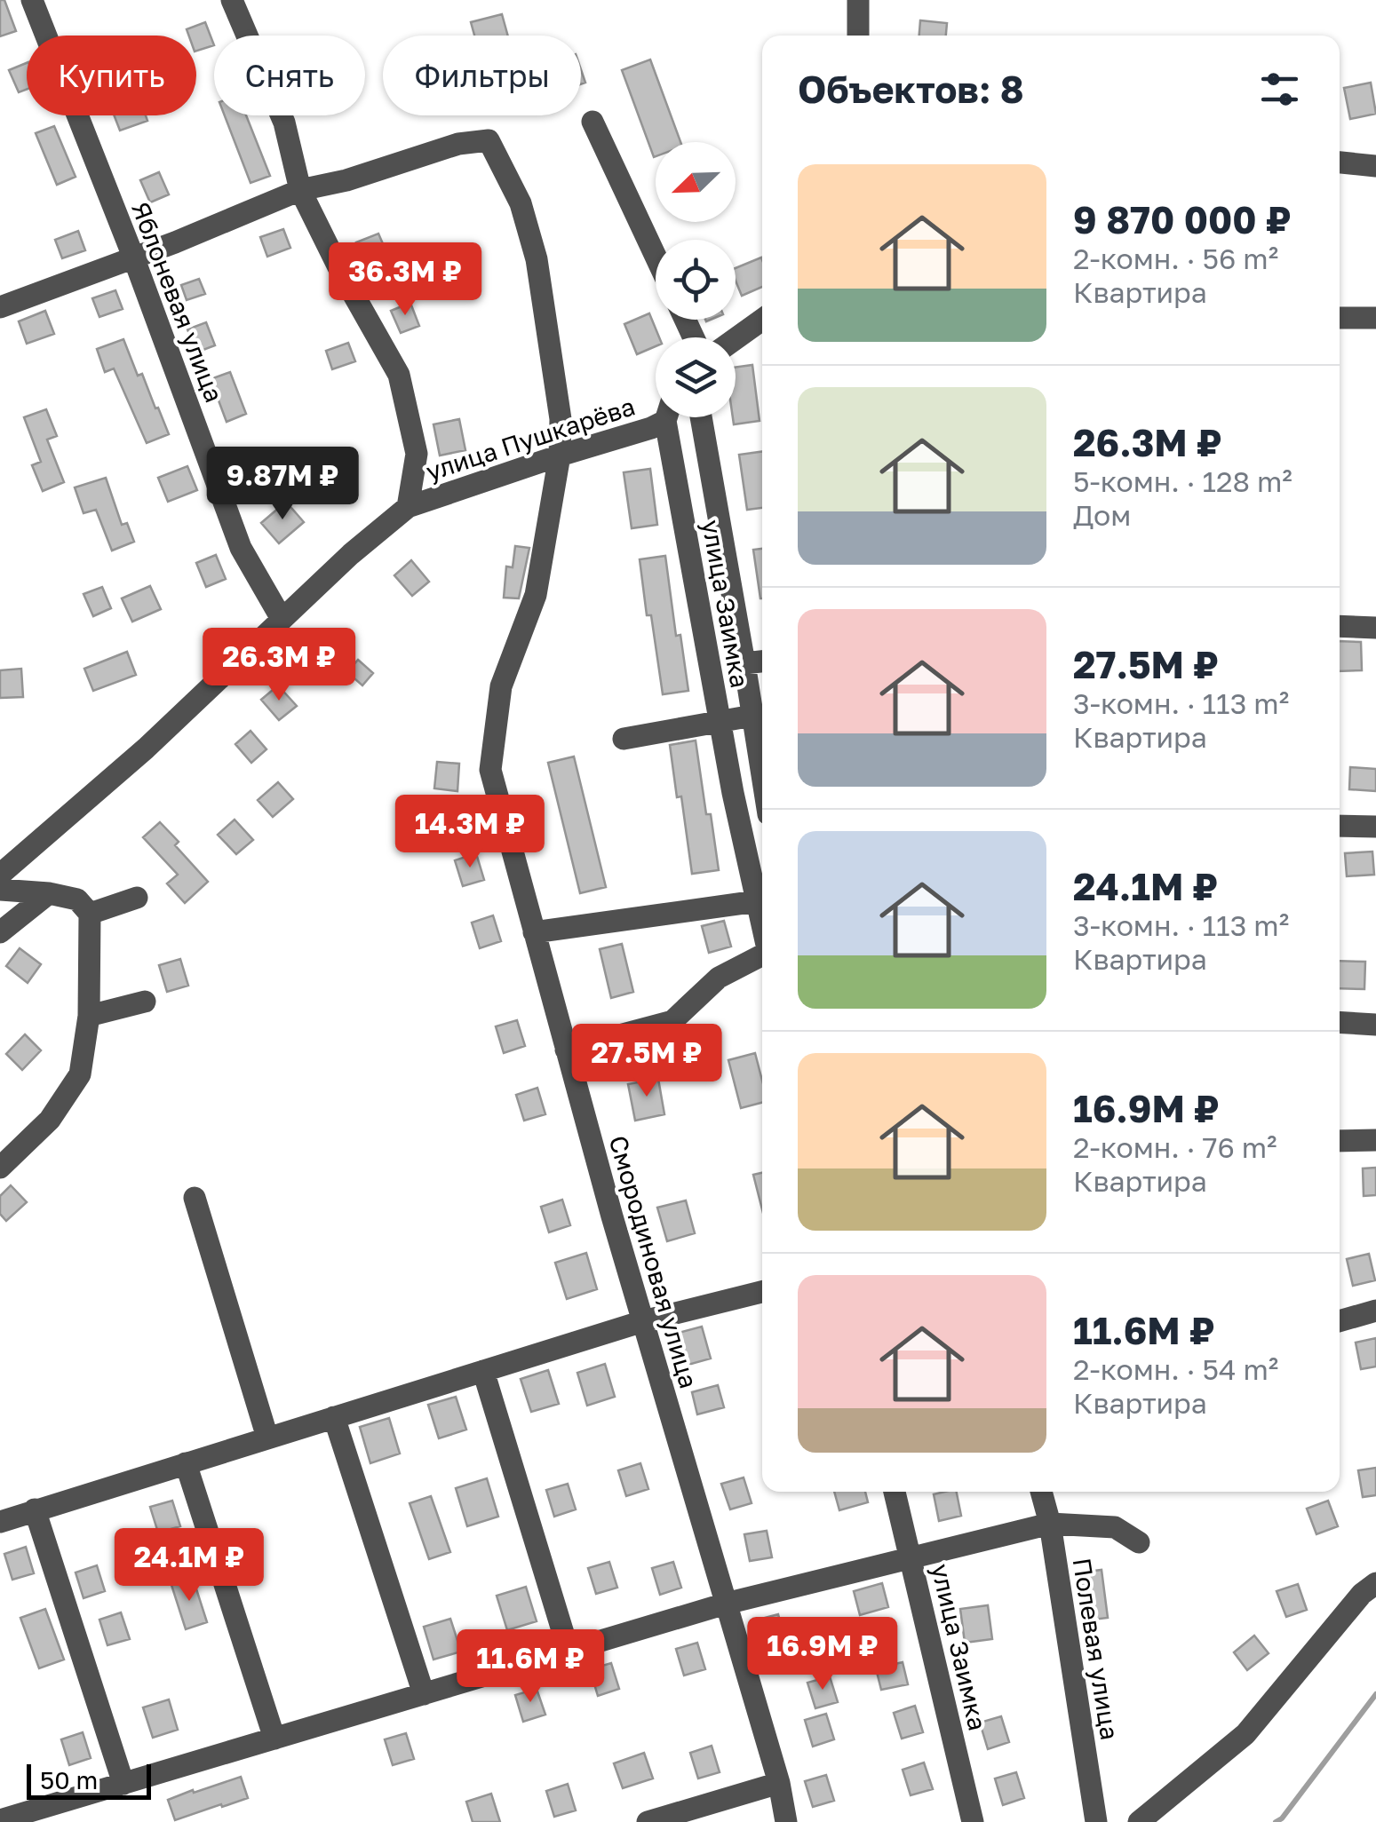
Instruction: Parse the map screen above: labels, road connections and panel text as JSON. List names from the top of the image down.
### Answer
{
  "streets": {
    "street": [
      "Яблоневая улица",
      "улица Пушкарёва",
      "улица Заимка",
      "Смородиновая улица",
      "Полевая улица"
    ]
  },
  "crossings": [
    ["Яблоневая улица", "улица Пушкарёва"],
    ["улица Пушкарёва", "Смородиновая улица"]
  ],
  "scale_bar": "50 m",
  "north": "bottom left",
  "page": {
    "chip": ["Купить", "Снять", "Фильтры"],
    "heading": "Объектов: 8",
    "list": [
      {
        "name": "9 870 000 ₽",
        "note": "2-комн. · 56 m² · Квартира"
      },
      {
        "name": "26.3M ₽",
        "note": "5-комн. · 128 m² · Дом"
      },
      {
        "name": "27.5M ₽",
        "note": "3-комн. · 113 m² · Квартира"
      },
      {
        "name": "24.1M ₽",
        "note": "3-комн. · 113 m² · Квартира"
      },
      {
        "name": "16.9M ₽",
        "note": "2-комн. · 76 m² · Квартира"
      },
      {
        "name": "11.6M ₽",
        "note": "2-комн. · 54 m² · Квартира"
      }
    ],
    "price": [
      "36.3M ₽",
      "9.87M ₽",
      "26.3M ₽",
      "14.3M ₽",
      "27.5M ₽",
      "24.1M ₽",
      "16.9M ₽",
      "11.6M ₽"
    ],
    "scale": "50 m"
  }
}
